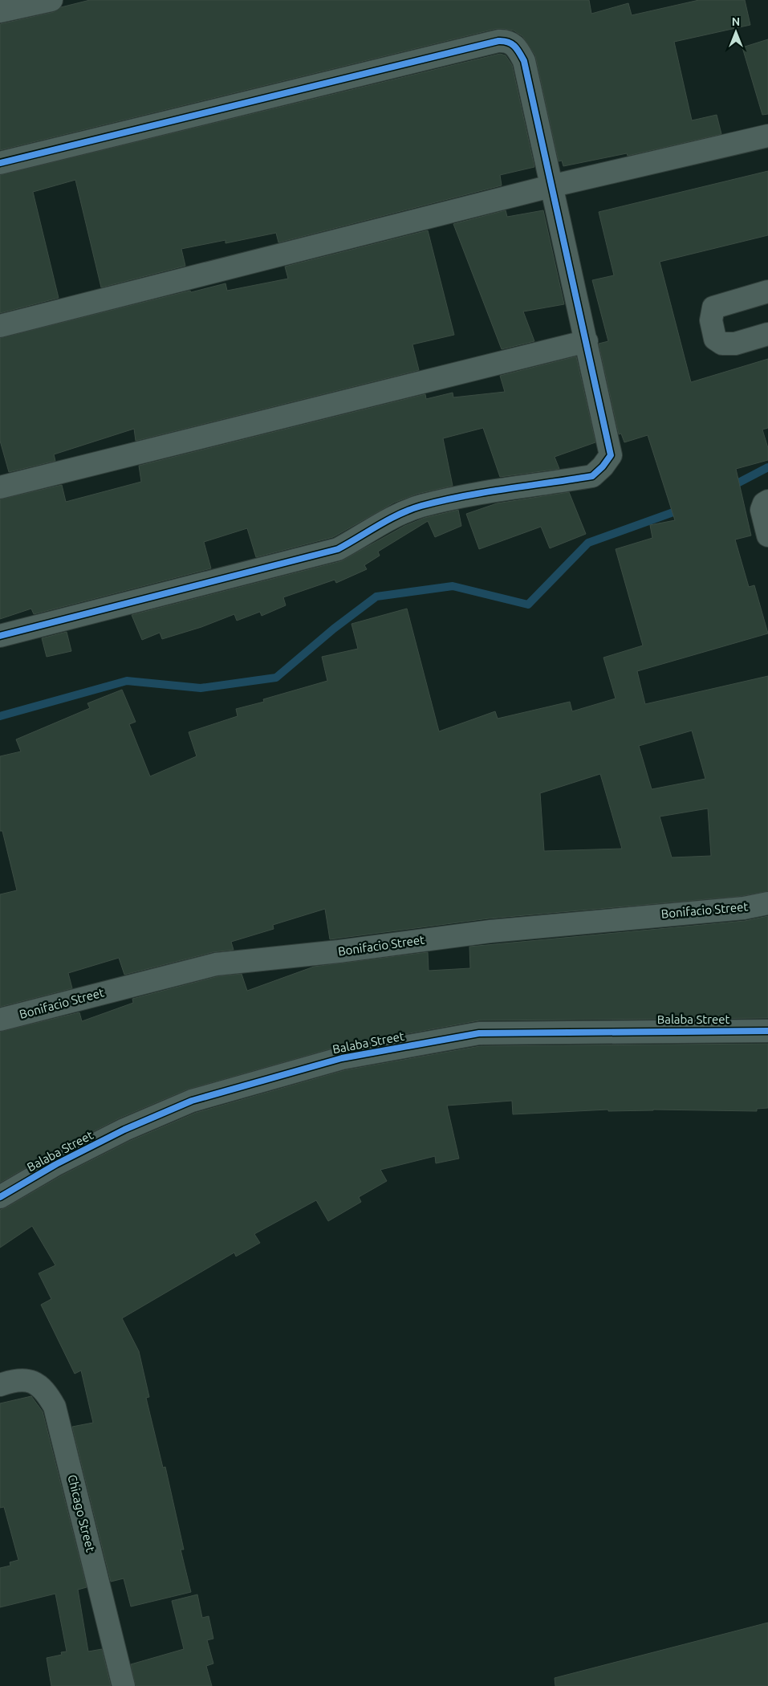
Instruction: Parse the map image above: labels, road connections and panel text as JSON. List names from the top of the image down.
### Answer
{
  "streets": {
    "street": ["Bonifacio Street", "Balaba Street", "Chicago Street"]
  },
  "north": "top"
}
